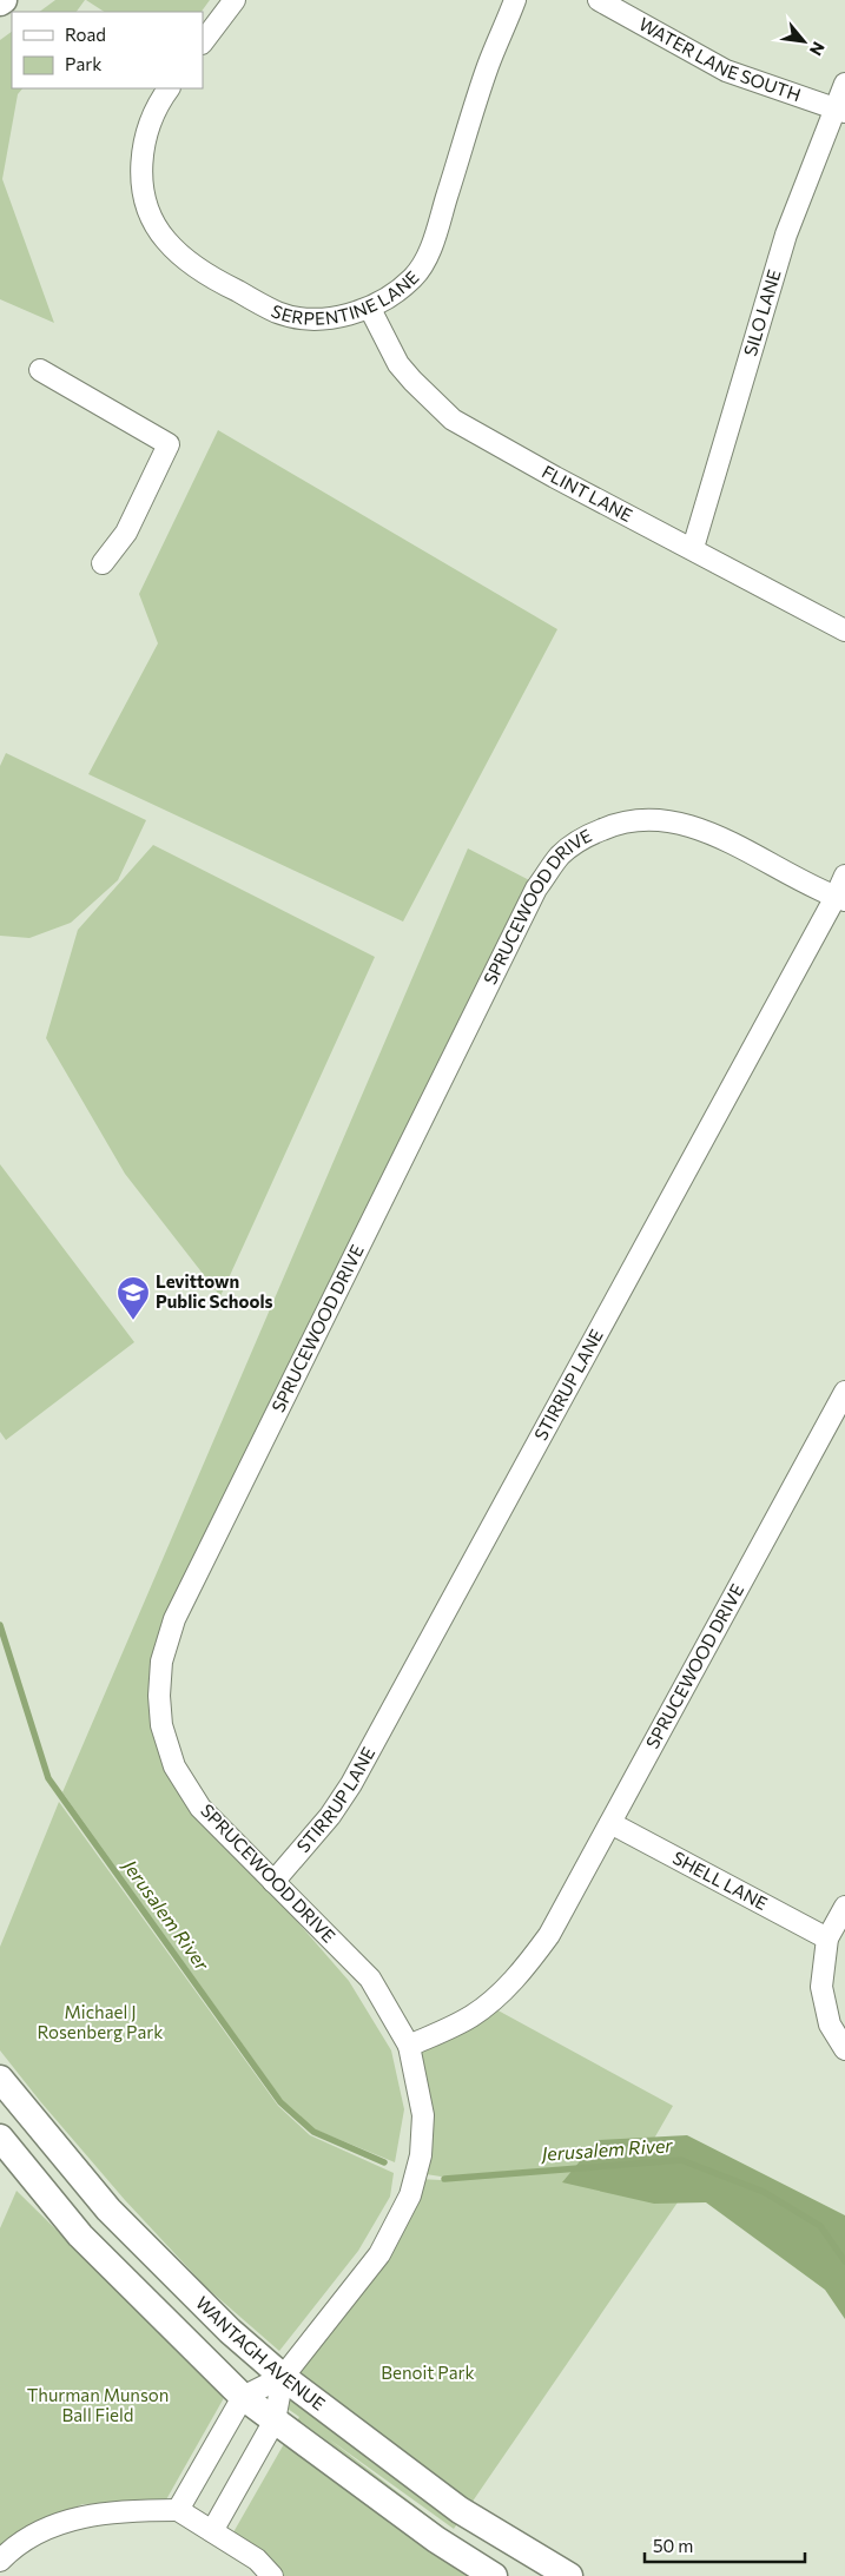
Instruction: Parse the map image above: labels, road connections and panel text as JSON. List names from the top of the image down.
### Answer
{
  "streets": {
    "main road": ["WANTAGH AVENUE"],
    "street": [
      "WATER LANE SOUTH",
      "SERPENTINE LANE",
      "SILO LANE",
      "FLINT LANE",
      "SPRUCEWOOD DRIVE",
      "STIRRUP LANE",
      "SHELL LANE"
    ]
  },
  "crossings": [
    ["WATER LANE SOUTH", "SILO LANE"],
    ["SERPENTINE LANE", "FLINT LANE"],
    ["SILO LANE", "FLINT LANE"],
    ["SPRUCEWOOD DRIVE", "STIRRUP LANE"],
    ["SPRUCEWOOD DRIVE", "SHELL LANE"],
    ["SPRUCEWOOD DRIVE", "WANTAGH AVENUE"]
  ],
  "water": ["Jerusalem River"],
  "parks": ["Michael J Rosenberg Park", "Benoit Park", "Thurman Munson Ball Field"],
  "places": {
    "school or university": ["Levittown Public Schools"]
  },
  "legend": ["Road", "Park"],
  "scale_bar": "50 m",
  "north": "bottom right"
}
